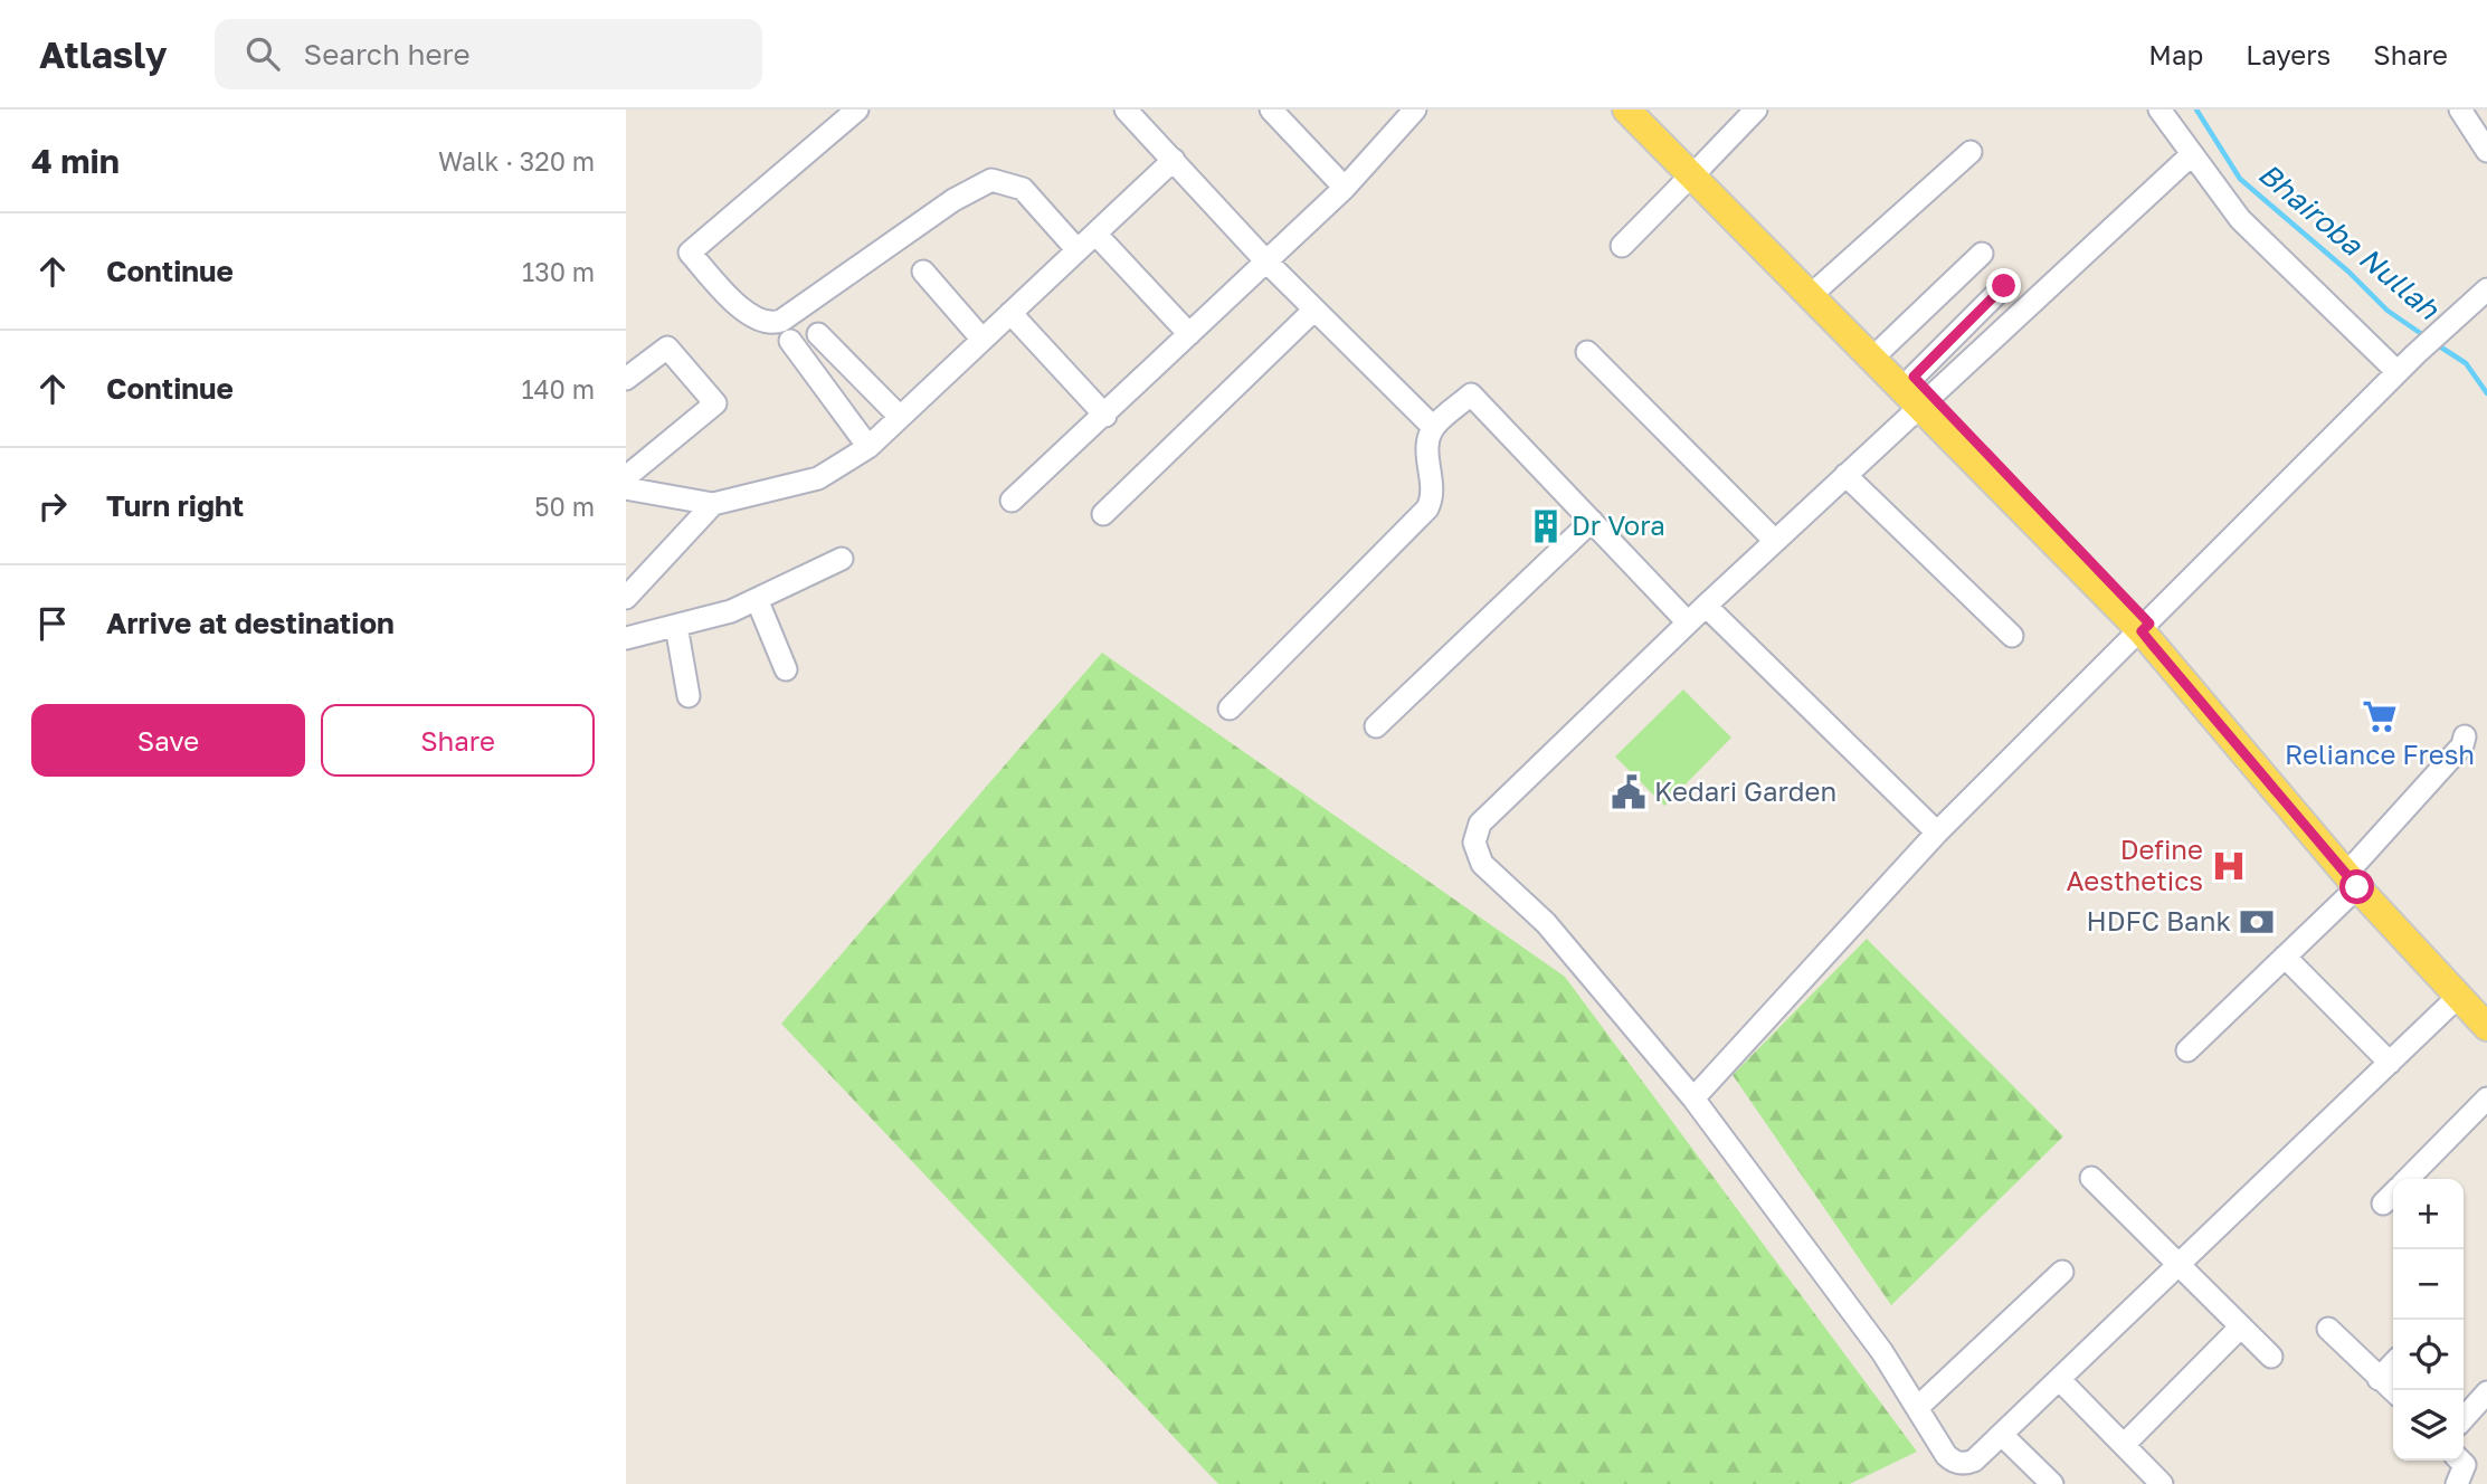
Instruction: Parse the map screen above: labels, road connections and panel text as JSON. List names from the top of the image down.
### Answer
{
  "water": ["Bhairoba Nullah"],
  "places": {
    "building": ["Dr Vora"],
    "supermarket": ["Reliance Fresh"],
    "public building": ["Kedari Garden"],
    "hospital": ["Define Aesthetics"],
    "bank": ["HDFC Bank"]
  },
  "page": {
    "header": "Atlasly",
    "search": "Search here",
    "nav": ["Map", "Layers", "Share"],
    "heading": ["4 min", "Walk · 320 m"],
    "list": [
      ["Continue", "130 m"],
      ["Continue", "140 m"],
      ["Turn right", "50 m"],
      "Arrive at destination"
    ],
    "buttons": ["Save", "Share"],
    "map_buttons": ["+", "−"]
  }
}
